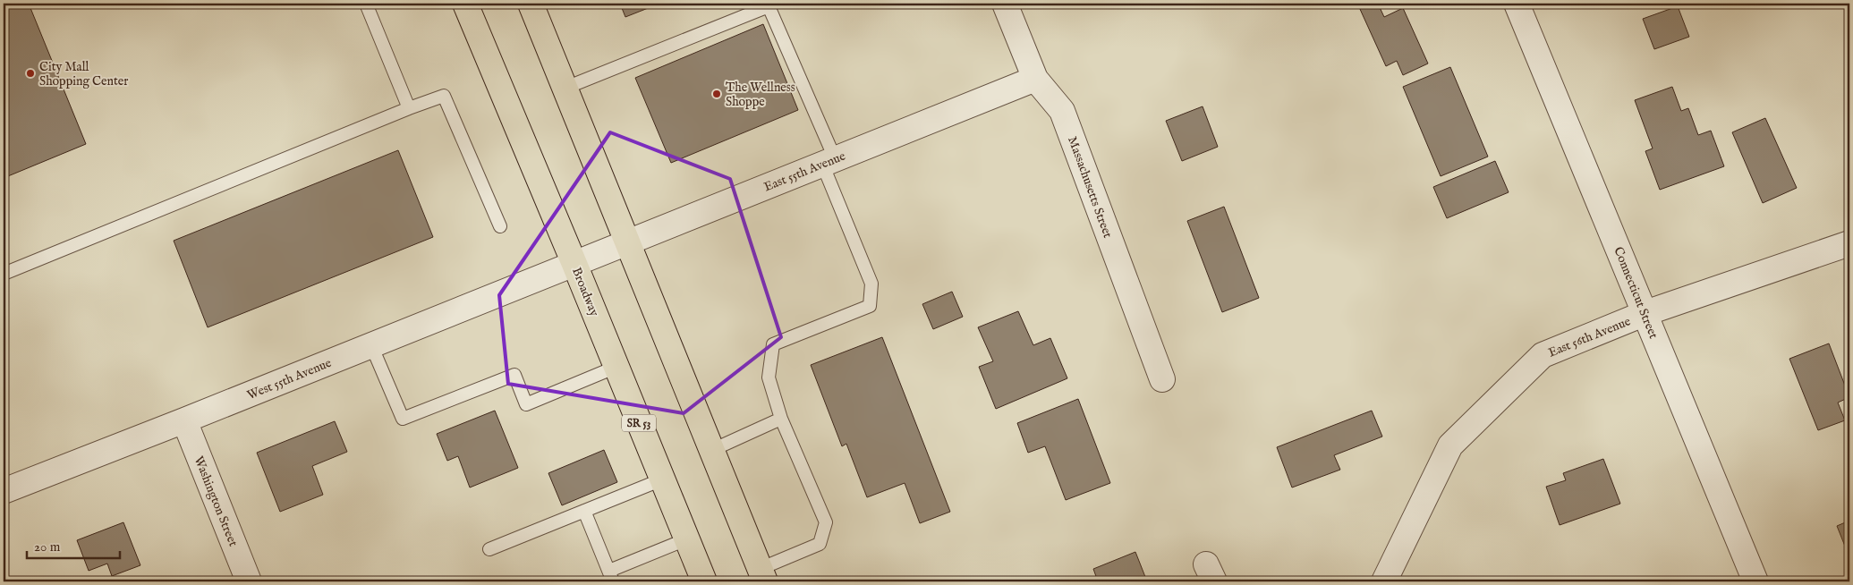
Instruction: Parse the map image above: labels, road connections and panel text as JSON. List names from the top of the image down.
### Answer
{
  "streets": {
    "main road": ["Broadway", "SR 53"],
    "street": [
      "East 55th Avenue",
      "Massachusetts Street",
      "Connecticut Street",
      "East 56th Avenue",
      "West 55th Avenue",
      "Washington Street"
    ]
  },
  "crossings": [
    ["East 55th Avenue", "Massachusetts Street"],
    ["East 55th Avenue", "Broadway"],
    ["East 55th Avenue", "West 55th Avenue"],
    ["Broadway", "West 55th Avenue"],
    ["Connecticut Street", "East 56th Avenue"],
    ["West 55th Avenue", "Washington Street"]
  ],
  "places": ["City Mall Shopping Center", "The Wellness Shoppe"],
  "scale_bar": "20 m"
}
